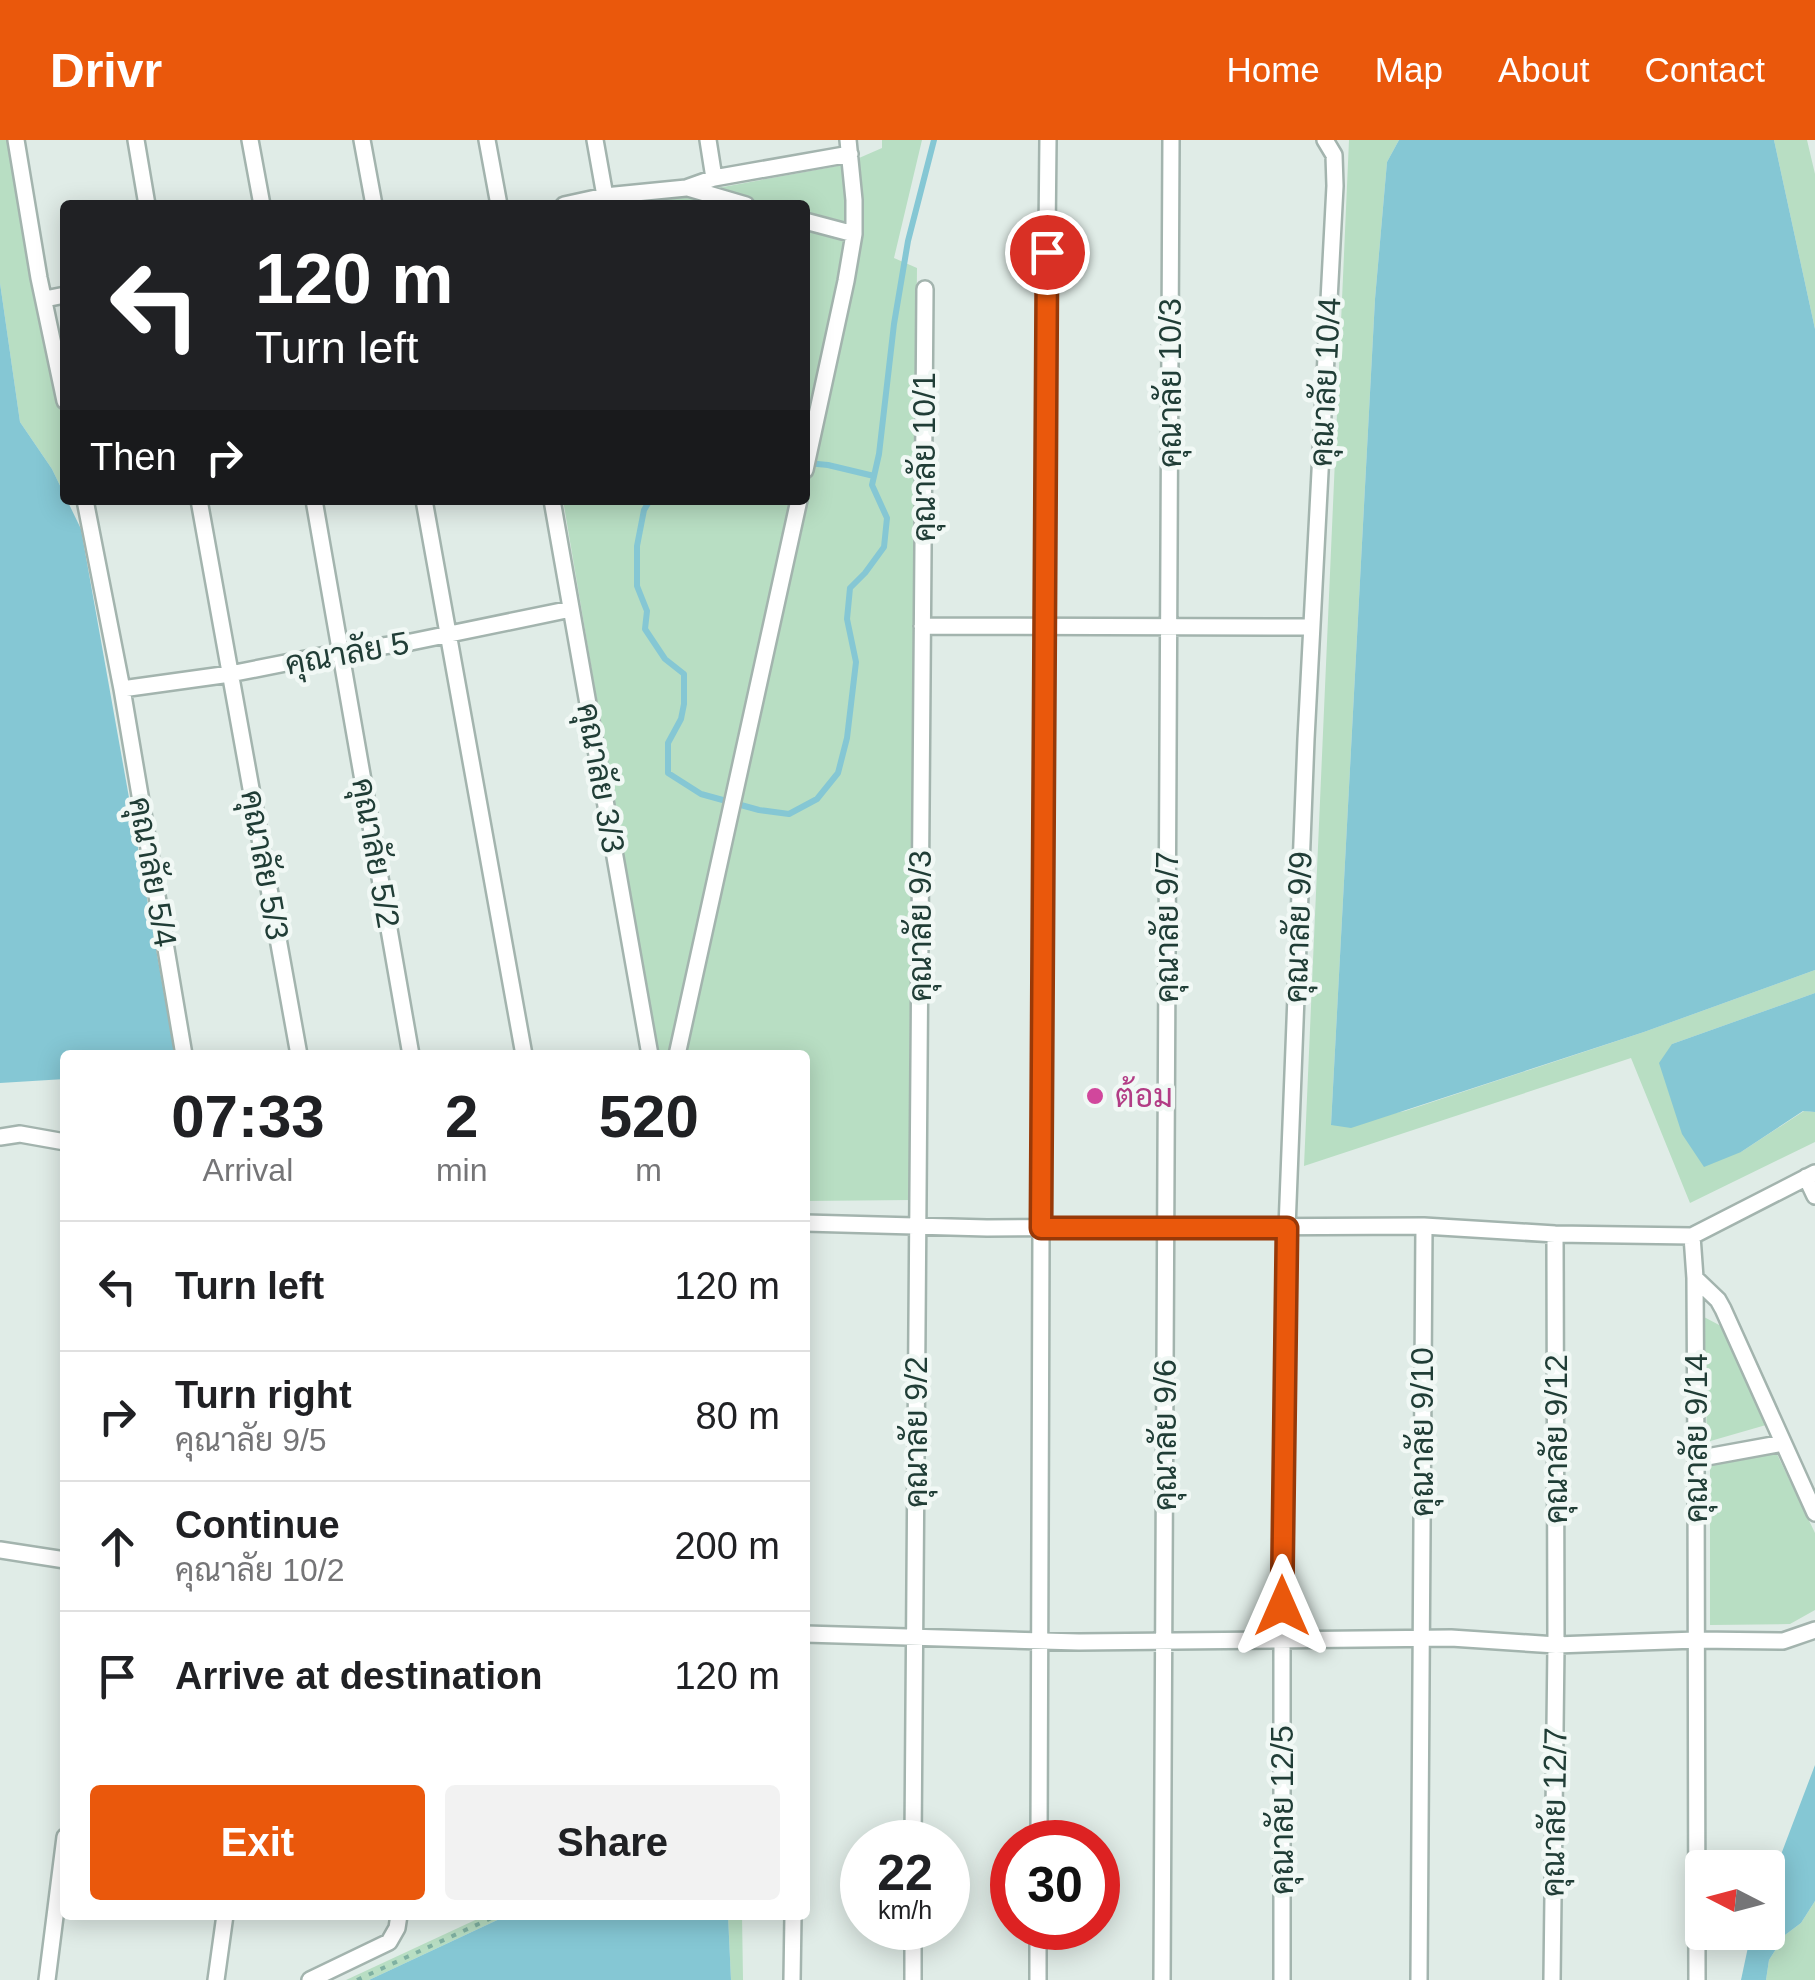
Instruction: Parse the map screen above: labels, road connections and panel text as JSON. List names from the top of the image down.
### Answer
{
  "streets": {
    "street": [
      "คุณาลัย 10/4",
      "คุณาลัย 10/3",
      "คุณาลัย 10/1",
      "คุณาลัย 5",
      "คุณาลัย 3/3",
      "คุณาลัย 5/2",
      "คุณาลัย 5/3",
      "คุณาลัย 5/4",
      "คุณาลัย 9/3",
      "คุณาลัย 9/7",
      "คุณาลัย 9/9",
      "คุณาลัย 9/2",
      "คุณาลัย 9/10",
      "คุณาลัย 9/6",
      "คุณาลัย 9/14",
      "คุณาลัย 9/12",
      "คุณาลัย 12/5",
      "คุณาลัย 12/7"
    ]
  },
  "crossings": [
    ["คุณาลัย 10/4", "คุณาลัย 9/9"],
    ["คุณาลัย 10/3", "คุณาลัย 9/7"],
    ["คุณาลัย 10/1", "คุณาลัย 9/3"],
    ["คุณาลัย 5", "คุณาลัย 3/3"],
    ["คุณาลัย 5", "คุณาลัย 5/2"],
    ["คุณาลัย 5", "คุณาลัย 5/3"],
    ["คุณาลัย 5", "คุณาลัย 5/4"],
    ["คุณาลัย 9/3", "คุณาลัย 9/2"],
    ["คุณาลัย 9/7", "คุณาลัย 9/6"],
    ["คุณาลัย 9/9", "คุณาลัย 12/5"],
    ["คุณาลัย 9/12", "คุณาลัย 12/7"]
  ],
  "places": ["ต้อม"],
  "north": "left",
  "page": {
    "header": "Drivr",
    "nav": [
      "Home",
      "Map",
      "About",
      "Contact"
    ],
    "turn": ["120 m", "Turn left"],
    "then": "Then",
    "eta": [
      "07:33",
      "Arrival",
      "2",
      "min",
      "520",
      "m"
    ],
    "list": [
      {
        "name": "Turn left",
        "value": "120 m"
      },
      {
        "name": "Turn right",
        "note": "คุณาลัย 9/5",
        "value": "80 m"
      },
      {
        "name": "Continue",
        "note": "คุณาลัย 10/2",
        "value": "200 m"
      },
      {
        "name": "Arrive at destination",
        "value": "120 m"
      }
    ],
    "buttons": ["Exit", "Share"],
    "speed": "22 km/h",
    "limit": "30"
  }
}
